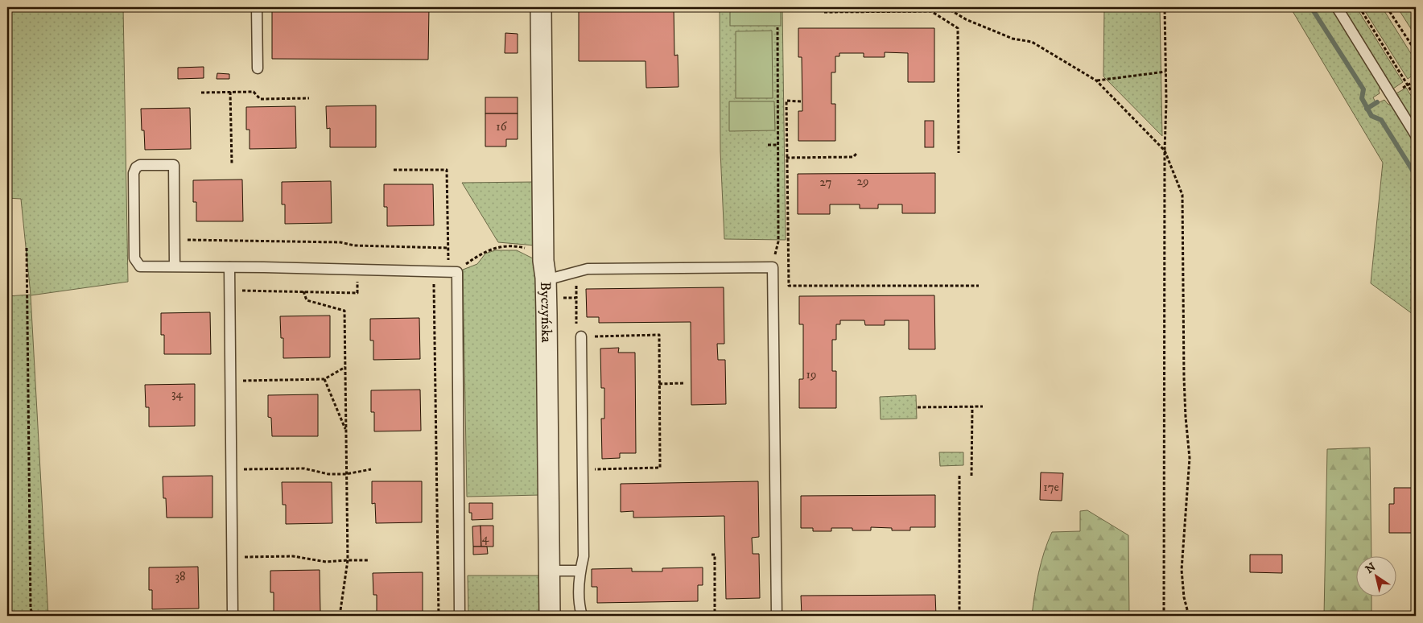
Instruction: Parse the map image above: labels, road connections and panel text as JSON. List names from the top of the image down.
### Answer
{
  "streets": {
    "street": ["Byczyńska"]
  },
  "house_numbers": [
    "16",
    "29",
    "27",
    "19",
    "34",
    "17e",
    "4",
    "38"
  ],
  "north": "top left"
}
